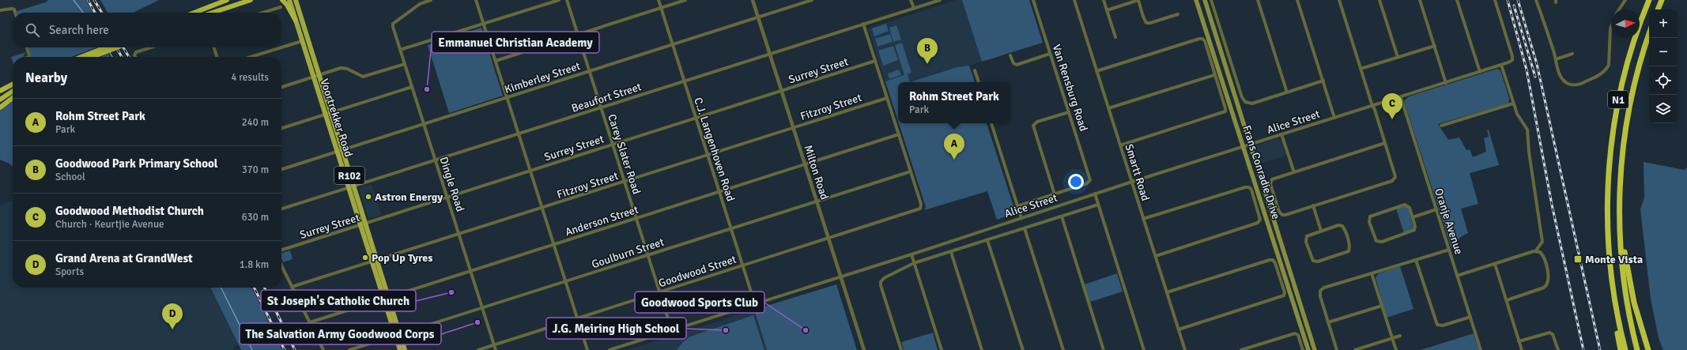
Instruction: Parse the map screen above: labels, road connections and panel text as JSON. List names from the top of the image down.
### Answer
{
  "streets": {
    "highway": ["N1"],
    "main road": ["Voortrekker Road", "Frans Conradie Drive", "R102"],
    "street": [
      "Surrey Street",
      "Kimberley Street",
      "Van Rensburg Road",
      "Beaufort Street",
      "Fitzroy Street",
      "Alice Street",
      "C.J. Langenhoven Road",
      "Carey Slater Road",
      "Milton Road",
      "Smartt Road",
      "Dingle Road",
      "Anderson Street",
      "Oranje Avenue",
      "Goulburn Street",
      "Goodwood Street"
    ]
  },
  "crossings": [
    ["Surrey Street", "Voortrekker Road"],
    ["Surrey Street", "C.J. Langenhoven Road"],
    ["Surrey Street", "Carey Slater Road"],
    ["Surrey Street", "Milton Road"],
    ["Surrey Street", "Dingle Road"],
    ["Kimberley Street", "Voortrekker Road"],
    ["Kimberley Street", "C.J. Langenhoven Road"],
    ["Kimberley Street", "Carey Slater Road"],
    ["Kimberley Street", "Milton Road"],
    ["Kimberley Street", "Dingle Road"],
    ["Van Rensburg Road", "Alice Street"],
    ["Beaufort Street", "Voortrekker Road"],
    ["Beaufort Street", "C.J. Langenhoven Road"],
    ["Beaufort Street", "Carey Slater Road"],
    ["Beaufort Street", "Milton Road"],
    ["Beaufort Street", "Dingle Road"],
    ["Fitzroy Street", "Voortrekker Road"],
    ["Fitzroy Street", "C.J. Langenhoven Road"],
    ["Fitzroy Street", "Carey Slater Road"],
    ["Fitzroy Street", "Milton Road"],
    ["Fitzroy Street", "Dingle Road"],
    ["Voortrekker Road", "Anderson Street"],
    ["Voortrekker Road", "Goulburn Street"],
    ["Alice Street", "C.J. Langenhoven Road"],
    ["Alice Street", "Carey Slater Road"],
    ["Alice Street", "Milton Road"],
    ["Alice Street", "Smartt Road"],
    ["Alice Street", "Frans Conradie Drive"],
    ["Alice Street", "Oranje Avenue"],
    ["C.J. Langenhoven Road", "Anderson Street"],
    ["C.J. Langenhoven Road", "Goulburn Street"],
    ["C.J. Langenhoven Road", "Goodwood Street"],
    ["Carey Slater Road", "Anderson Street"],
    ["Carey Slater Road", "Goulburn Street"],
    ["Carey Slater Road", "Goodwood Street"],
    ["Milton Road", "Anderson Street"],
    ["Milton Road", "Goulburn Street"],
    ["Milton Road", "Goodwood Street"],
    ["Dingle Road", "Anderson Street"],
    ["Dingle Road", "Goulburn Street"],
    ["Dingle Road", "Goodwood Street"],
    ["Goulburn Street", "Goodwood Street"]
  ],
  "places": {
    "other": [
      "Emmanuel Christian Academy",
      "Astron Energy",
      "Pop Up Tyres",
      "St Joseph's Catholic Church",
      "The Salvation Army Goodwood Corps",
      "J.G. Meiring High School",
      "Goodwood Sports Club"
    ],
    "transit": ["Monte Vista"]
  },
  "north": "right",
  "page": {
    "map_buttons": ["+", "−"],
    "search": "Search here",
    "pins": [
      "B",
      "C",
      "A",
      "D"
    ],
    "heading": ["Nearby", "4 results"],
    "popup": ["Rohm Street Park", "Park"],
    "list": [
      {
        "mark": "A",
        "name": "Rohm Street Park",
        "note": "Park",
        "value": "240 m"
      },
      {
        "mark": "B",
        "name": "Goodwood Park Primary School",
        "note": "School",
        "value": "370 m"
      },
      {
        "mark": "C",
        "name": "Goodwood Methodist Church",
        "note": "Church · Keurtjie Avenue",
        "value": "630 m"
      },
      {
        "mark": "D",
        "name": "Grand Arena at GrandWest",
        "note": "Sports",
        "value": "1.8 km"
      }
    ]
  }
}
